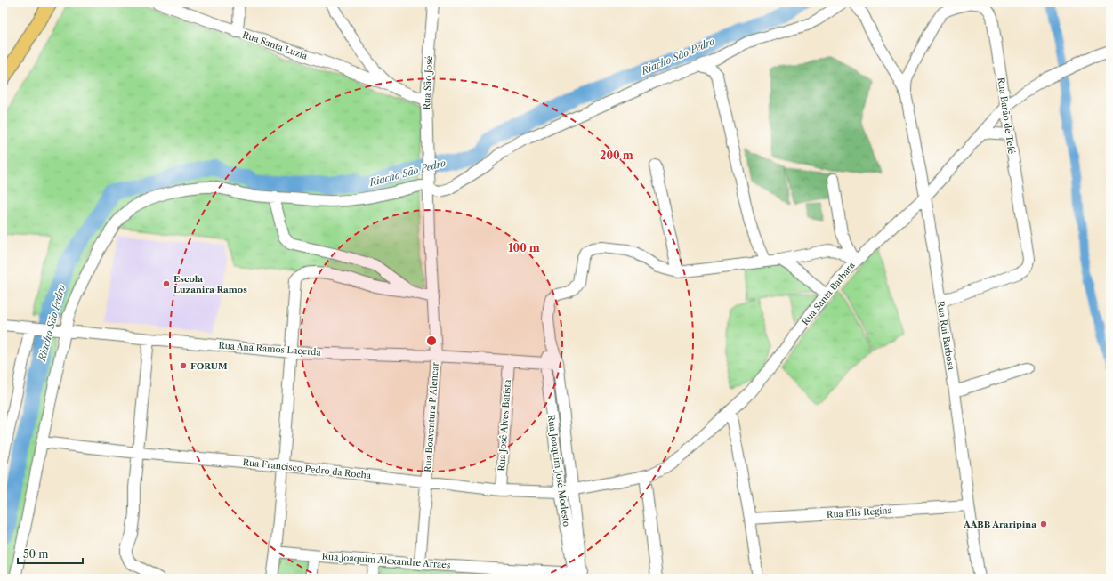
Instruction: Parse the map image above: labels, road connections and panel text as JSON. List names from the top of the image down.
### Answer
{
  "streets": {
    "street": [
      "Rua Santa Luzia",
      "Rua São José",
      "Rua Barão de Tefé",
      "Rua Santa Barbara",
      "Rua Rui Barbosa",
      "Rua Ana Ramos Lacerda",
      "Rua Boaventura P Alencar",
      "Rua Josê Alves Batista",
      "Rua Francisco Pedro da Rocha",
      "Rua Joaquim José Modesto",
      "Rua Elis Regina",
      "Rua Joaquim Alexandre Arraes"
    ]
  },
  "crossings": [
    ["Rua Santa Luzia", "Rua São José"],
    ["Rua São José", "Rua Boaventura P Alencar"],
    ["Rua Barão de Tefé", "Rua Santa Barbara"],
    ["Rua Barão de Tefé", "Rua Rui Barbosa"],
    ["Rua Santa Barbara", "Rua Rui Barbosa"],
    ["Rua Santa Barbara", "Rua Francisco Pedro da Rocha"],
    ["Rua Santa Barbara", "Rua Joaquim José Modesto"],
    ["Rua Rui Barbosa", "Rua Elis Regina"],
    ["Rua Ana Ramos Lacerda", "Rua Boaventura P Alencar"],
    ["Rua Ana Ramos Lacerda", "Rua Josê Alves Batista"],
    ["Rua Ana Ramos Lacerda", "Rua Joaquim José Modesto"],
    ["Rua Boaventura P Alencar", "Rua Francisco Pedro da Rocha"],
    ["Rua Boaventura P Alencar", "Rua Joaquim Alexandre Arraes"],
    ["Rua Josê Alves Batista", "Rua Francisco Pedro da Rocha"],
    ["Rua Francisco Pedro da Rocha", "Rua Joaquim José Modesto"],
    ["Rua Joaquim José Modesto", "Rua Joaquim Alexandre Arraes"]
  ],
  "water": ["Riacho São Pedro"],
  "places": ["Escola Luzanira Ramos", "FORUM", "AABB Araripina"],
  "scale_bar": "50 m",
  "rings": ["200 m", "100 m"]
}
